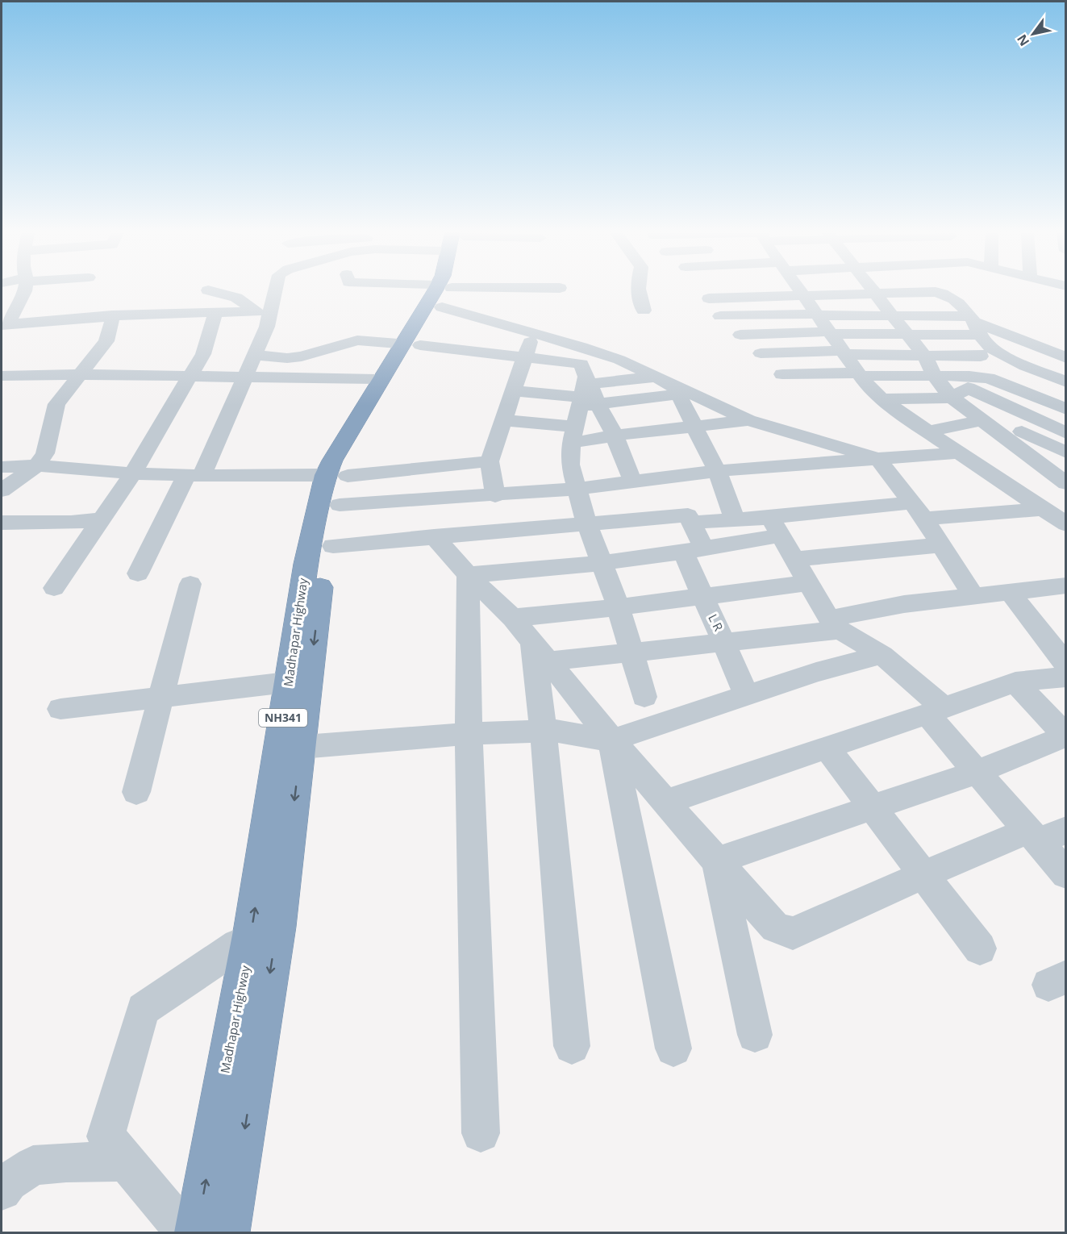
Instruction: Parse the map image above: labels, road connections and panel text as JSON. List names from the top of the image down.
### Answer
{
  "streets": {
    "highway": ["Madhapar Highway", "NH341"],
    "street": ["L R"]
  },
  "north": "bottom left"
}
